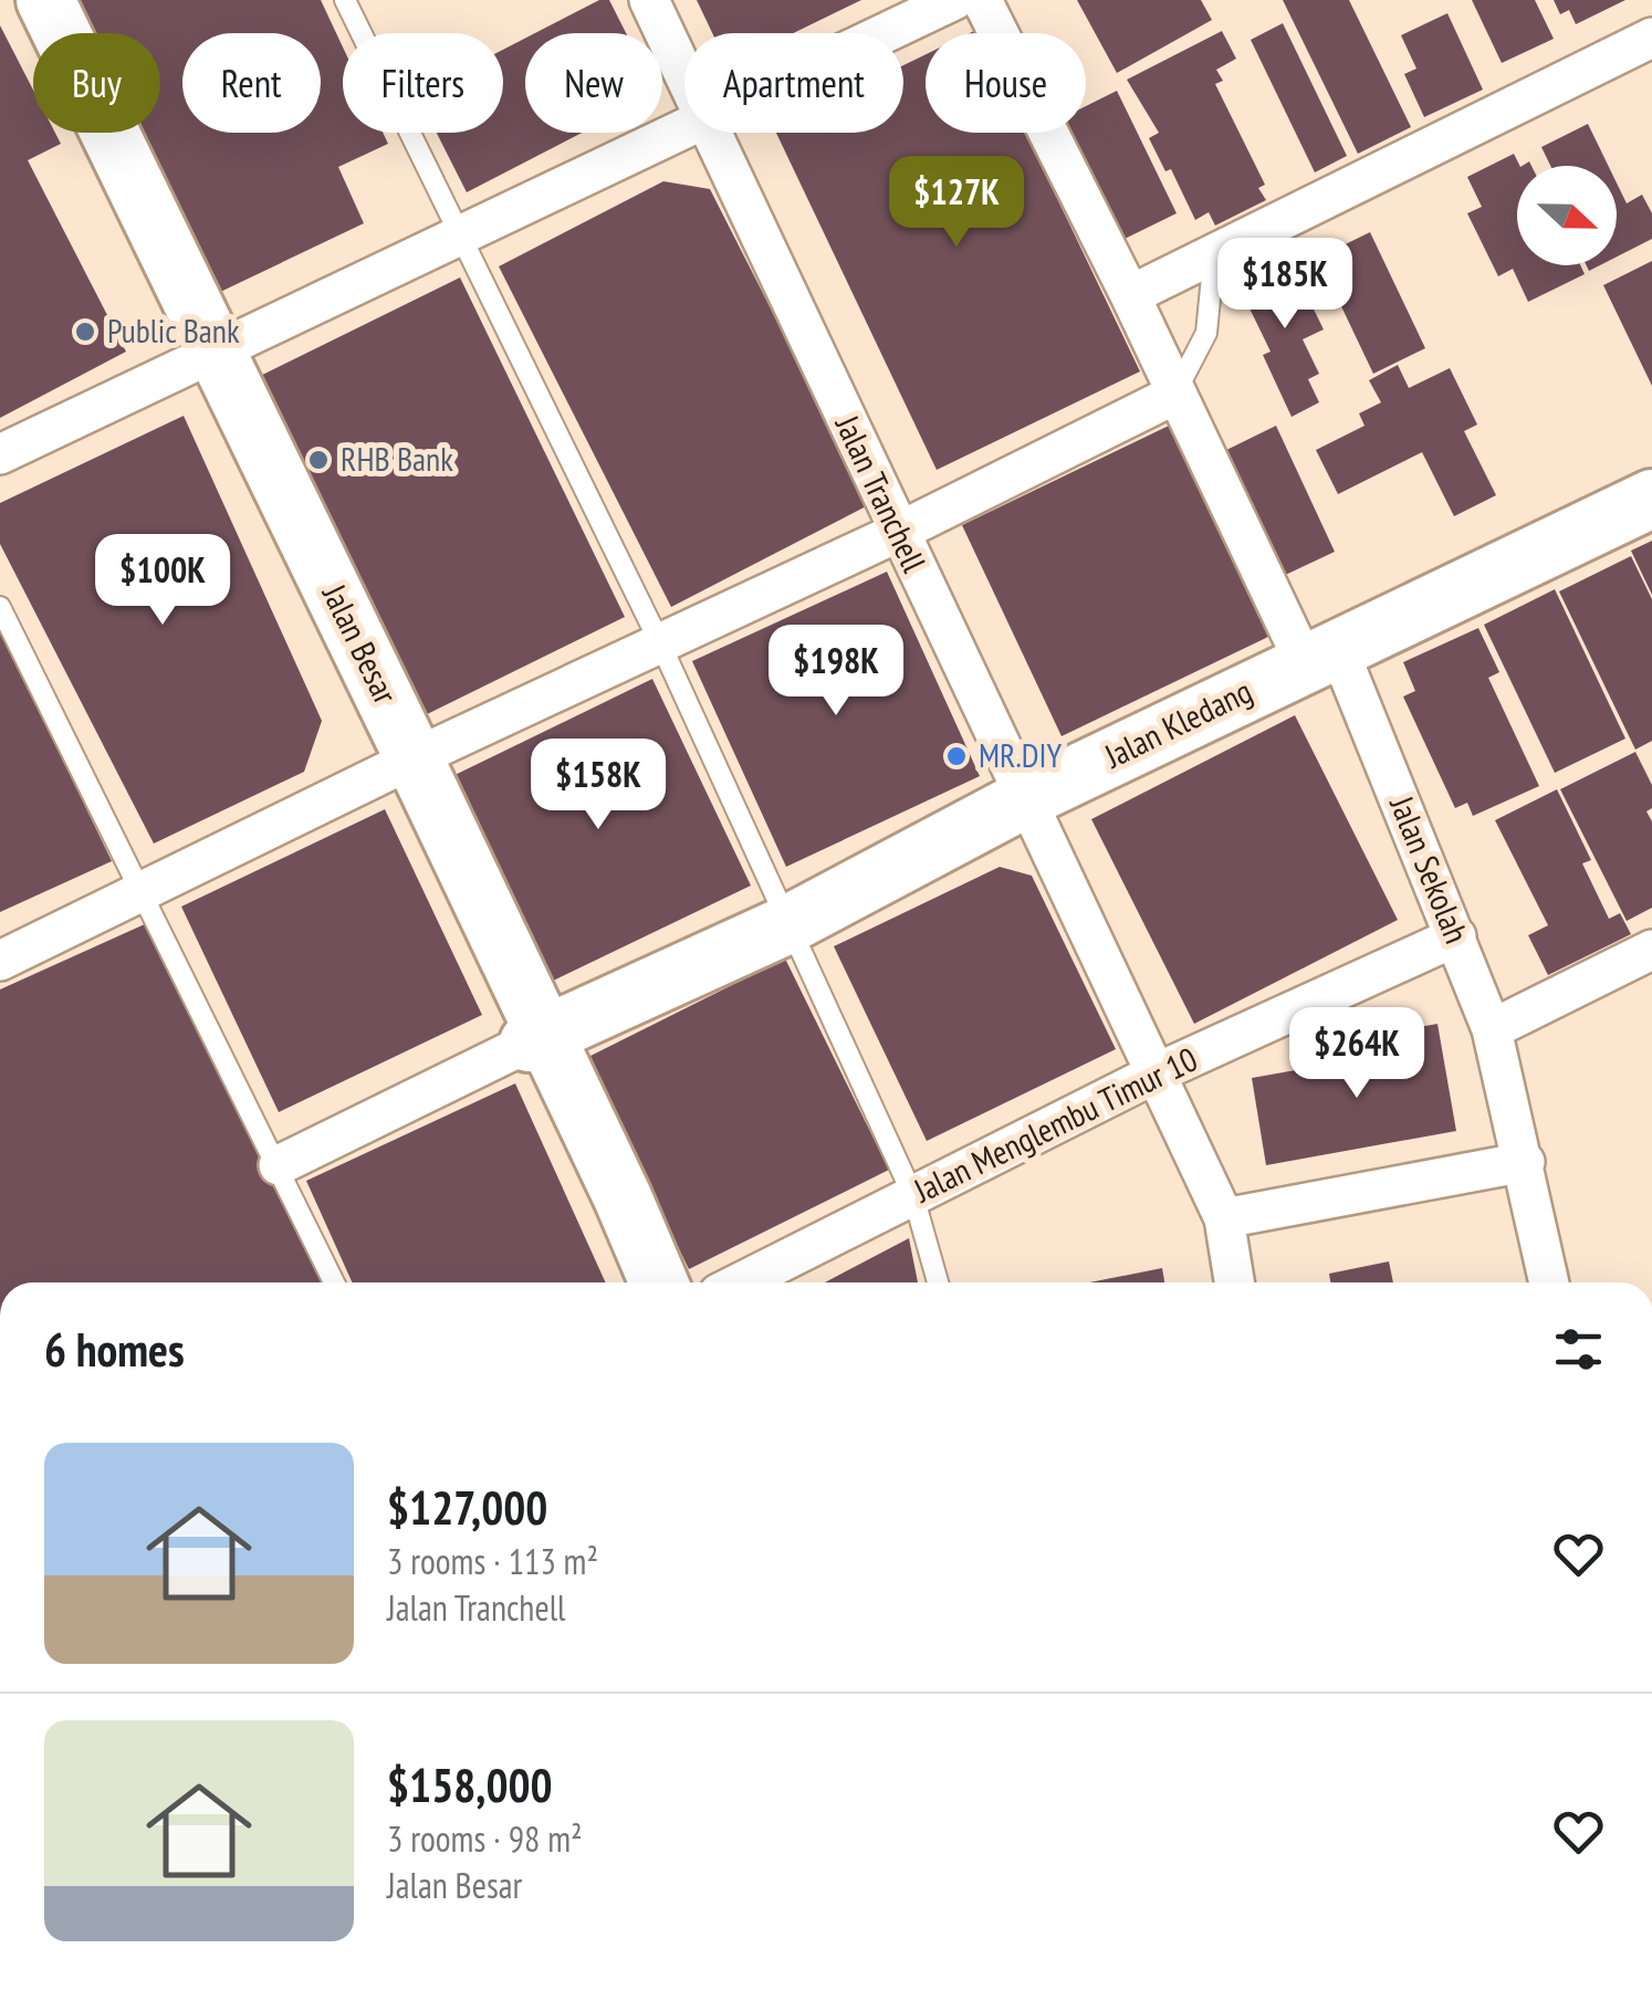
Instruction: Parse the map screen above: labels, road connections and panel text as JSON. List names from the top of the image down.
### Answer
{
  "streets": {
    "main road": ["Jalan Besar", "Jalan Kledang"],
    "street": ["Jalan Tranchell", "Jalan Sekolah", "Jalan Menglembu Timur 10"]
  },
  "crossings": [
    ["Jalan Tranchell", "Jalan Kledang"],
    ["Jalan Tranchell", "Jalan Menglembu Timur 10"],
    ["Jalan Besar", "Jalan Kledang"],
    ["Jalan Kledang", "Jalan Sekolah"],
    ["Jalan Sekolah", "Jalan Menglembu Timur 10"]
  ],
  "places": ["Public Bank", "RHB Bank", "MR.DIY"],
  "north": "right",
  "page": {
    "chip": [
      "Buy",
      "Rent",
      "Filters",
      "New",
      "Apartment",
      "House"
    ],
    "price": [
      "$127K",
      "$185K",
      "$100K",
      "$198K",
      "$158K",
      "$264K"
    ],
    "heading": "6 homes",
    "list": [
      {
        "name": "$127,000",
        "note": "3 rooms · 113 m² · Jalan Tranchell"
      },
      {
        "name": "$158,000",
        "note": "3 rooms · 98 m² · Jalan Besar"
      }
    ]
  }
}
